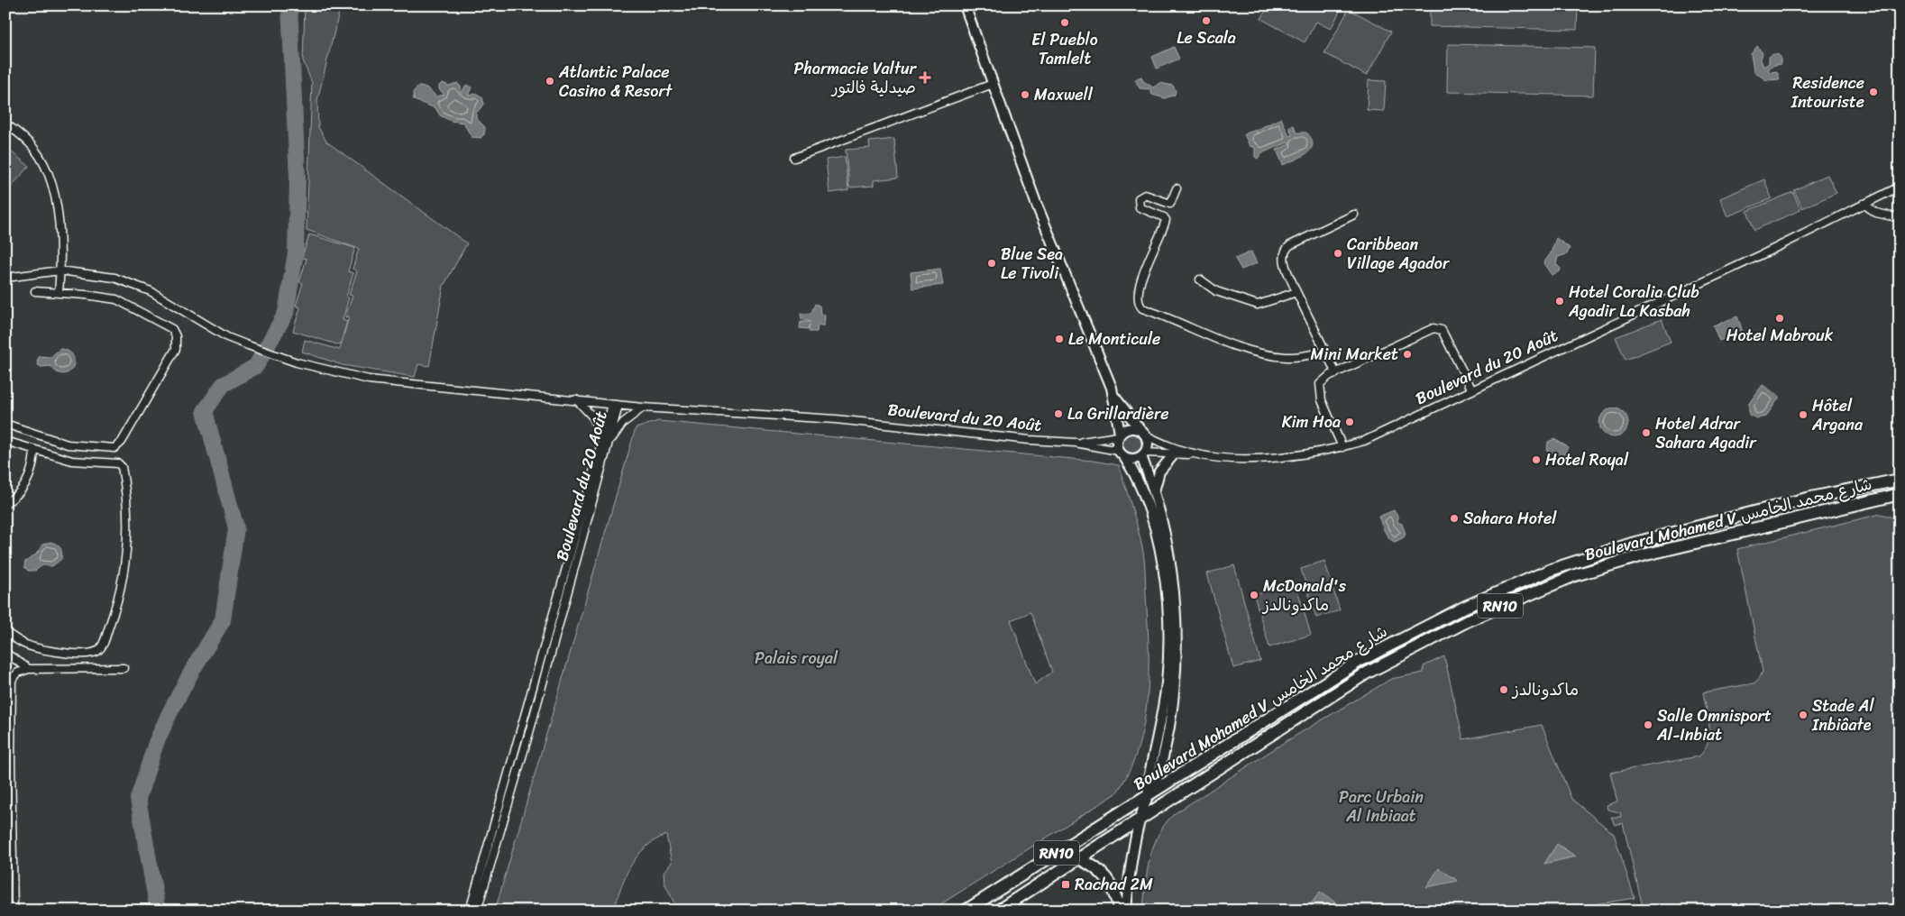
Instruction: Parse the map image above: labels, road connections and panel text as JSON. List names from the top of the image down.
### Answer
{
  "streets": {
    "main road": ["Boulevard Mohamed V شارع محمد الخامس", "RN10"],
    "street": ["Boulevard du 20 Août"]
  },
  "parks": ["Palais royal", "Parc Urbain Al Inbiaat"],
  "places": {
    "other": [
      "Le Scala",
      "El Pueblo Tamlelt",
      "Atlantic Palace Casino & Resort",
      "Residence Intouriste",
      "Maxwell",
      "Caribbean Village Agador",
      "Blue Sea Le Tivoli",
      "Hotel Coralia Club Agadir La Kasbah",
      "Hotel Mabrouk",
      "Le Monticule",
      "Mini Market",
      "La Grillardière",
      "Hôtel Argana",
      "Kim Hoa",
      "Hotel Adrar Sahara Agadir",
      "Hotel Royal",
      "Sahara Hotel",
      "McDonald's ماكدونالدز",
      "ماكدونالدز",
      "Stade Al Inbiâate",
      "Salle Omnisport Al-Inbiat"
    ],
    "health": ["Pharmacie Valtur صيدلية فالتور"],
    "transit": ["Rachad 2M"]
  }
}
